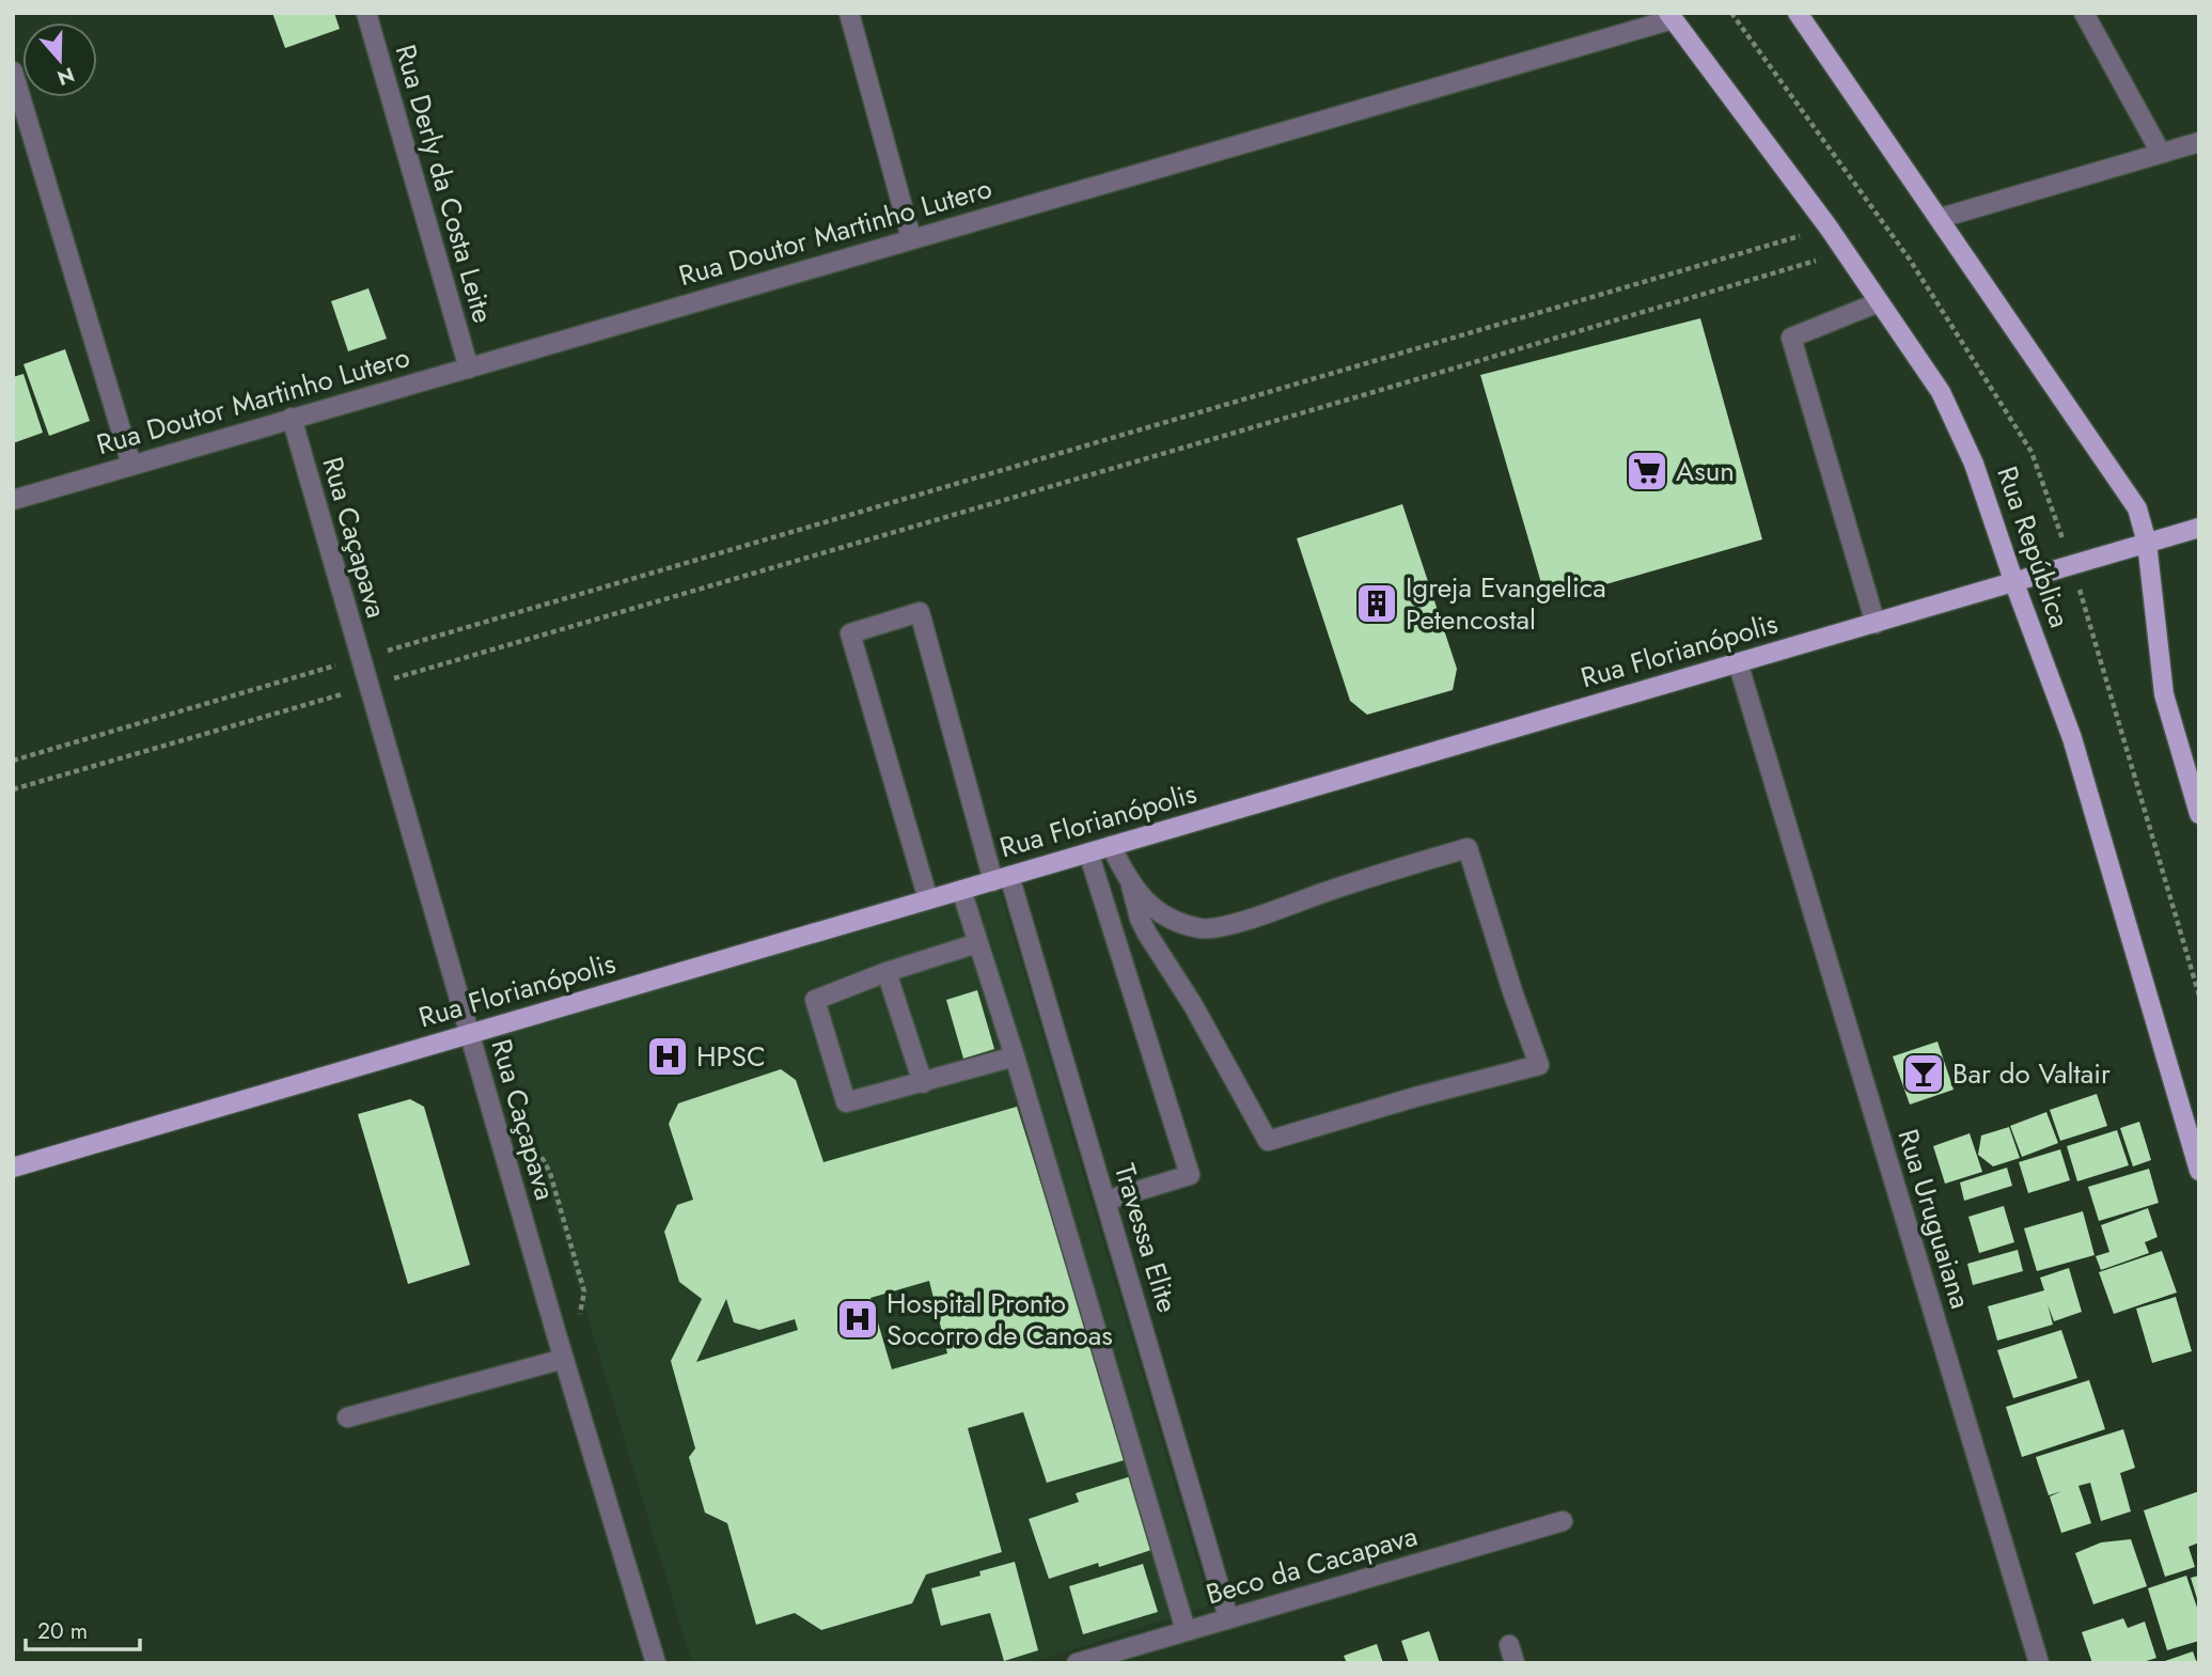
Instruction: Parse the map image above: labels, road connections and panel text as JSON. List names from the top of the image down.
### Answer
{
  "streets": {
    "main road": ["Rua República", "Rua Florianópolis"],
    "street": [
      "Rua Derly da Costa Leite",
      "Rua Doutor Martinho Lutero",
      "Rua Caçapava",
      "Rua Uruguaiana",
      "Travessa Elite",
      "Beco da Cacapava"
    ]
  },
  "crossings": [
    ["Rua Derly da Costa Leite", "Rua Doutor Martinho Lutero"],
    ["Rua Doutor Martinho Lutero", "Rua Caçapava"],
    ["Rua Doutor Martinho Lutero", "Rua República"],
    ["Rua Caçapava", "Rua Florianópolis"],
    ["Rua República", "Rua Florianópolis"],
    ["Rua Florianópolis", "Rua Uruguaiana"],
    ["Rua Florianópolis", "Travessa Elite"],
    ["Travessa Elite", "Beco da Cacapava"]
  ],
  "places": {
    "supermarket": ["Asun"],
    "building": ["Igreja Evangelica Petencostal"],
    "hospital": ["HPSC", "Hospital Pronto Socorro de Canoas"],
    "bar": ["Bar do Valtair"]
  },
  "scale_bar": "20 m",
  "north": "bottom"
}
